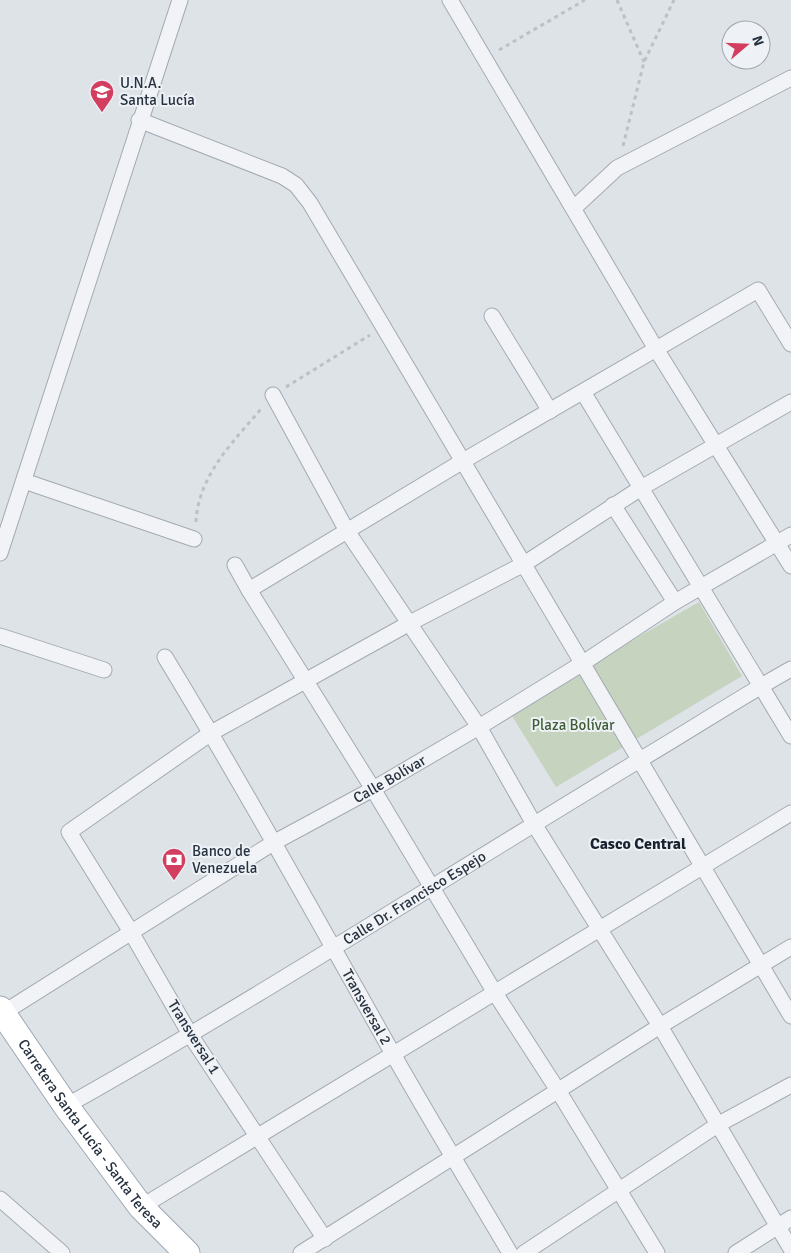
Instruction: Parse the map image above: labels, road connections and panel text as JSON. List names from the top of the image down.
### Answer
{
  "streets": {
    "main road": ["Carretera Santa Lucía - Santa Teresa"],
    "street": [
      "Calle Bolívar",
      "Calle Dr. Francisco Espejo",
      "Transversal 2",
      "Transversal 1"
    ]
  },
  "crossings": [
    ["Calle Bolívar", "Transversal 2"],
    ["Calle Bolívar", "Transversal 1"],
    ["Calle Bolívar", "Carretera Santa Lucía - Santa Teresa"],
    ["Calle Dr. Francisco Espejo", "Transversal 2"],
    ["Calle Dr. Francisco Espejo", "Transversal 1"],
    ["Calle Dr. Francisco Espejo", "Carretera Santa Lucía - Santa Teresa"],
    ["Transversal 2", "Transversal 1"]
  ],
  "districts": ["Casco Central"],
  "parks": ["Plaza Bolívar"],
  "places": {
    "school or university": ["U.N.A. Santa Lucía"],
    "bank": ["Banco de Venezuela"]
  },
  "north": "right"
}
